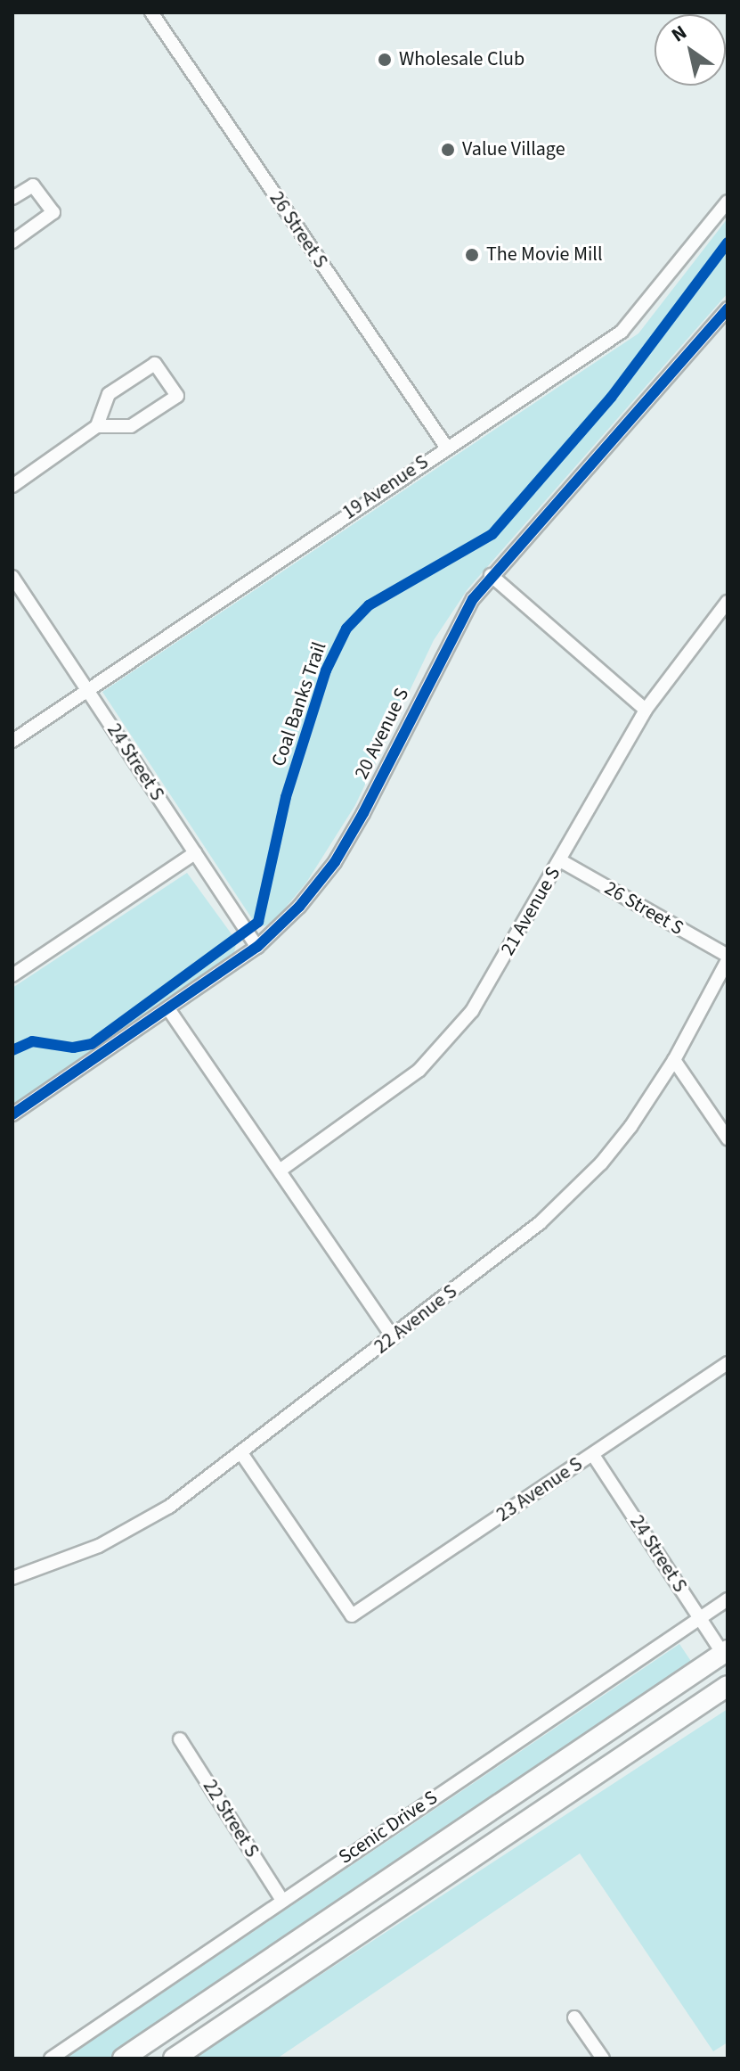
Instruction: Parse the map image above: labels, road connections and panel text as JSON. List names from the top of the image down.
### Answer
{
  "streets": {
    "street": [
      "26 Street S",
      "19 Avenue S",
      "20 Avenue S",
      "24 Street S",
      "21 Avenue S",
      "22 Avenue S",
      "23 Avenue S",
      "22 Street S",
      "Scenic Drive S"
    ],
    "cycle path": ["Coal Banks Trail"]
  },
  "crossings": [
    ["26 Street S", "19 Avenue S"],
    ["26 Street S", "21 Avenue S"],
    ["26 Street S", "22 Avenue S"],
    ["19 Avenue S", "24 Street S"],
    ["20 Avenue S", "24 Street S"],
    ["24 Street S", "23 Avenue S"],
    ["24 Street S", "Scenic Drive S"],
    ["22 Avenue S", "23 Avenue S"],
    ["22 Street S", "Scenic Drive S"]
  ],
  "places": ["Wholesale Club", "Value Village", "The Movie Mill"],
  "north": "top left"
}
